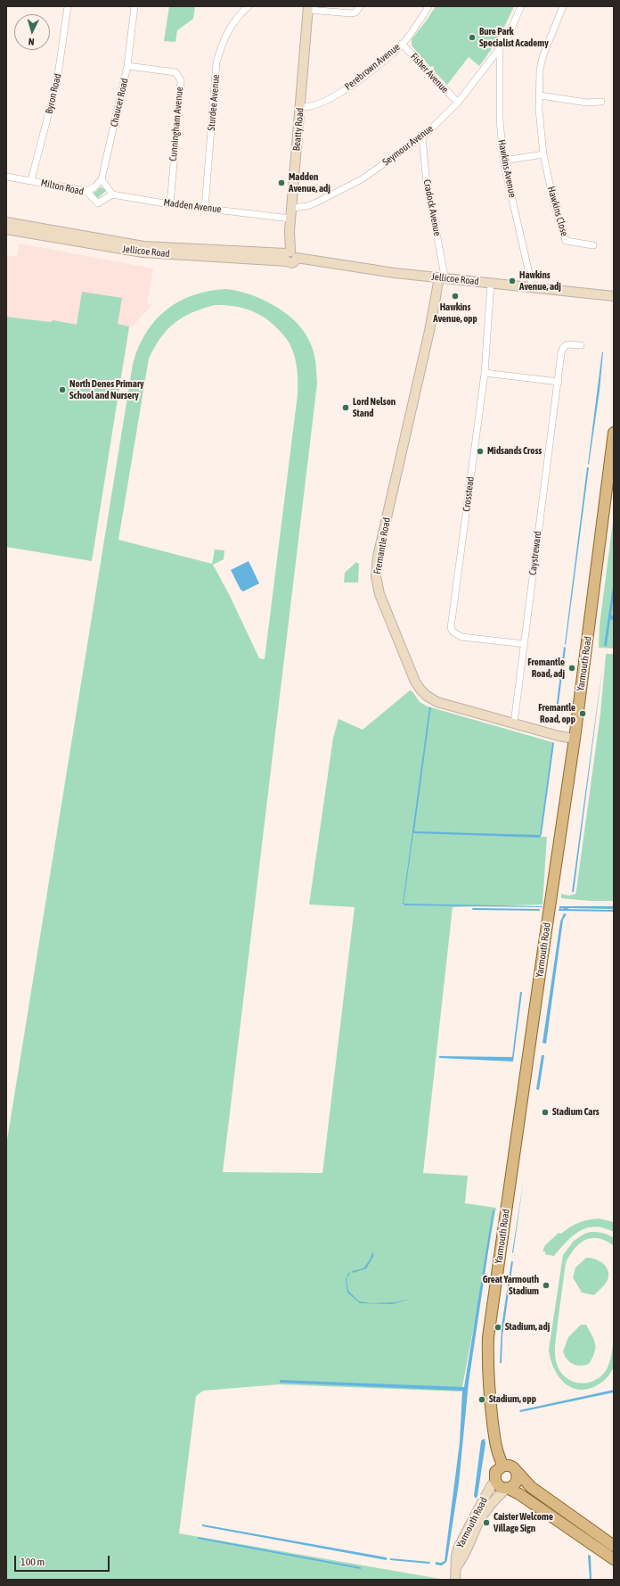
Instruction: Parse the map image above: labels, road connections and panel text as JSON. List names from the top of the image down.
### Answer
{
  "streets": {
    "main road": ["Yarmouth Road"],
    "street": [
      "Perebrown Avenue",
      "Fisher Avenue",
      "Byron Road",
      "Chaucer Road",
      "Sturdee Avenue",
      "Cunningham Avenue",
      "Beatty Road",
      "Seymour Avenue",
      "Hawkins Avenue",
      "Milton Road",
      "Madden Avenue",
      "Cradock Avenue",
      "Hawkins Close",
      "Jellicoe Road",
      "Crosstead",
      "Fremantle Road",
      "Caystreward"
    ]
  },
  "crossings": [
    ["Perebrown Avenue", "Fisher Avenue"],
    ["Perebrown Avenue", "Beatty Road"],
    ["Fisher Avenue", "Seymour Avenue"],
    ["Byron Road", "Milton Road"],
    ["Chaucer Road", "Cunningham Avenue"],
    ["Sturdee Avenue", "Madden Avenue"],
    ["Cunningham Avenue", "Madden Avenue"],
    ["Beatty Road", "Seymour Avenue"],
    ["Beatty Road", "Madden Avenue"],
    ["Beatty Road", "Jellicoe Road"],
    ["Seymour Avenue", "Hawkins Avenue"],
    ["Seymour Avenue", "Cradock Avenue"],
    ["Hawkins Avenue", "Jellicoe Road"],
    ["Milton Road", "Madden Avenue"],
    ["Cradock Avenue", "Jellicoe Road"],
    ["Cradock Avenue", "Fremantle Road"],
    ["Jellicoe Road", "Crosstead"],
    ["Jellicoe Road", "Fremantle Road"],
    ["Crosstead", "Caystreward"],
    ["Fremantle Road", "Caystreward"],
    ["Fremantle Road", "Yarmouth Road"]
  ],
  "places": [
    "Bure Park Specialist Academy",
    "Madden Avenue, adj",
    "Hawkins Avenue, adj",
    "Hawkins Avenue, opp",
    "North Denes Primary School and Nursery",
    "Lord Nelson Stand",
    "Midsands Cross",
    "Fremantle Road, adj",
    "Fremantle Road, opp",
    "Stadium Cars",
    "Great Yarmouth Stadium",
    "Stadium, adj",
    "Stadium, opp",
    "Caister Welcome Village Sign"
  ],
  "scale_bar": "100 m",
  "north": "bottom"
}
